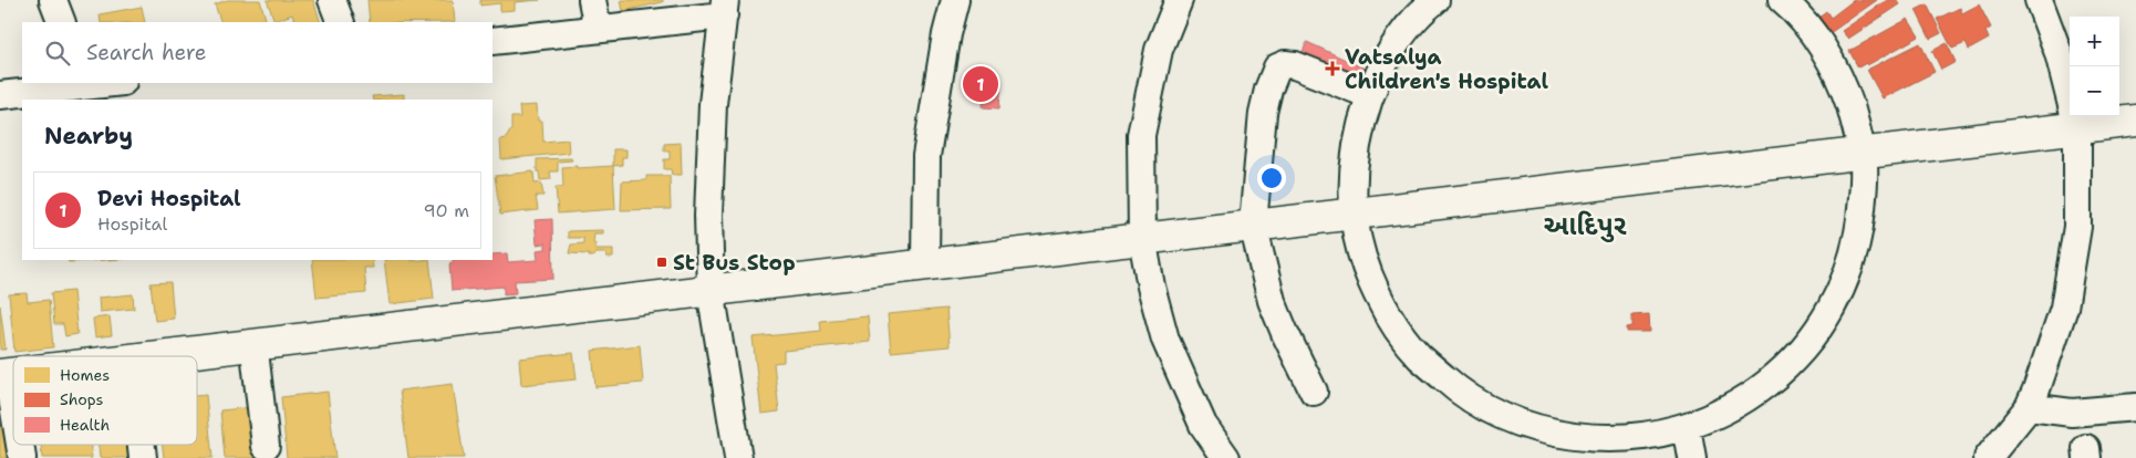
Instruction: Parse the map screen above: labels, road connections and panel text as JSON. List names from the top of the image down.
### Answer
{
  "districts": ["આદિપુર"],
  "places": {
    "health": ["Vatsalya Children's Hospital"],
    "transit": ["St Bus Stop"]
  },
  "legend": ["Homes", "Shops", "Health"],
  "page": {
    "map_buttons": ["+", "−"],
    "search": "Search here",
    "pins": "1",
    "heading": "Nearby",
    "list": [
      {
        "mark": "1",
        "name": "Devi Hospital",
        "note": "Hospital",
        "value": "90 m"
      }
    ]
  }
}
